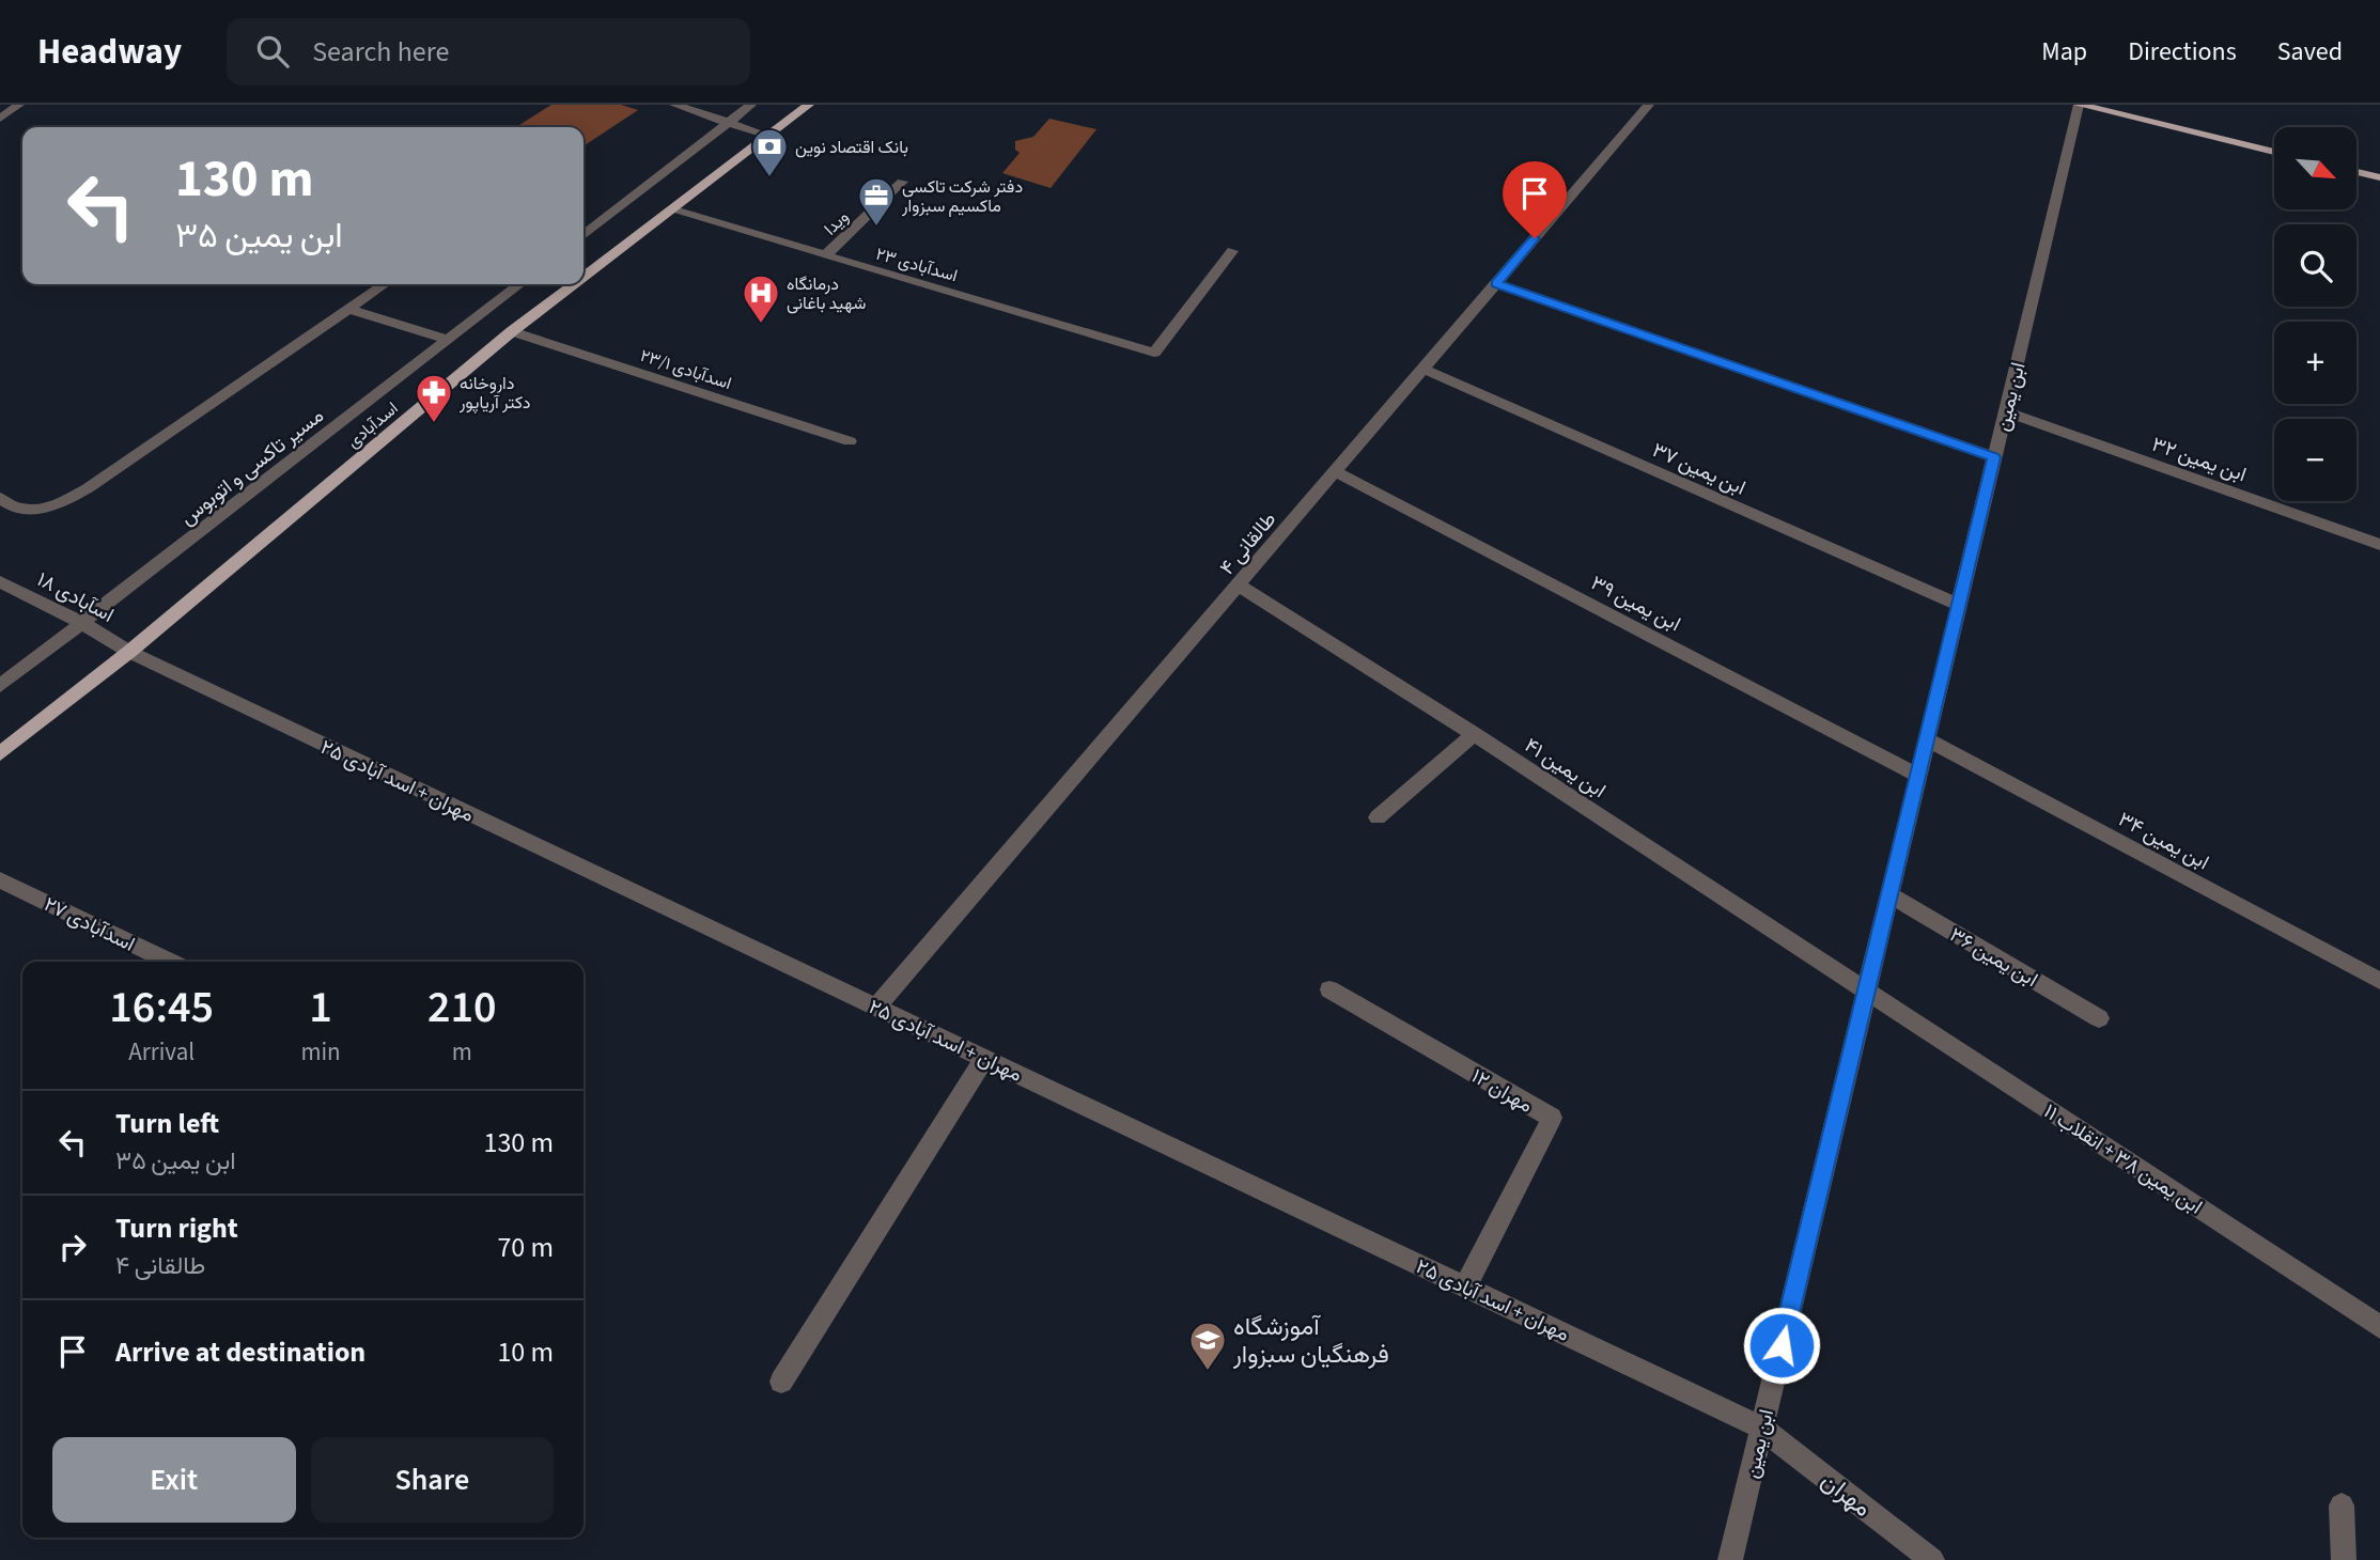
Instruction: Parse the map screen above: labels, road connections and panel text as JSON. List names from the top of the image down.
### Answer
{
  "streets": {
    "main road": ["اسدآبادی"],
    "street": [
      "ویدا",
      "اسدآبادی ۲۳",
      "اسدآبادی ۲۳/۱",
      "ابن یمین",
      "ابن یمین ۳۲",
      "مسیر تاکسی و اتوبوس",
      "ابن یمین ۳۷",
      "طالقانی ۴",
      "اسآبادی ۱۸",
      "ابن یمین ۳۹",
      "ابن یمین ۴۱",
      "مهران + اسد آبادی ۲۵",
      "ابن یمین ۳۴",
      "اسدآبادی ۲۷",
      "ابن یمین ۳۶",
      "مهران ۱۲",
      "ابن یمین ۳۸ + انقلاب ۱۱",
      "مهران"
    ]
  },
  "crossings": [
    ["ویدا", "اسدآبادی ۲۳"],
    ["اسدآبادی ۲۳", "اسدآبادی"],
    ["اسدآبادی ۲۳/۱", "اسدآبادی"],
    ["ابن یمین", "ابن یمین ۳۲"],
    ["ابن یمین", "ابن یمین ۳۷"],
    ["ابن یمین", "ابن یمین ۳۹"],
    ["ابن یمین", "ابن یمین ۴۱"],
    ["ابن یمین", "مهران + اسد آبادی ۲۵"],
    ["ابن یمین", "ابن یمین ۳۴"],
    ["ابن یمین", "ابن یمین ۳۶"],
    ["ابن یمین", "ابن یمین ۳۸ + انقلاب ۱۱"],
    ["ابن یمین", "مهران"],
    ["اسدآبادی", "اسآبادی ۱۸"],
    ["اسدآبادی", "مهران + اسد آبادی ۲۵"],
    ["مسیر تاکسی و اتوبوس", "اسآبادی ۱۸"],
    ["ابن یمین ۳۷", "طالقانی ۴"],
    ["طالقانی ۴", "ابن یمین ۳۹"],
    ["طالقانی ۴", "ابن یمین ۴۱"],
    ["طالقانی ۴", "مهران + اسد آبادی ۲۵"],
    ["اسآبادی ۱۸", "مهران + اسد آبادی ۲۵"],
    ["ابن یمین ۴۱", "ابن یمین ۳۸ + انقلاب ۱۱"],
    ["مهران + اسد آبادی ۲۵", "مهران ۱۲"],
    ["مهران + اسد آبادی ۲۵", "مهران"]
  ],
  "places": {
    "bank": ["بانک اقتصاد نوین"],
    "office": ["دفتر شرکت تاکسی ماکسیم سبزوار"],
    "hospital": ["درمانگاه شهید باغانی"],
    "pharmacy": ["داروخانه دکتر آریاپور"],
    "school or university": ["آموزشگاه فرهنگیان سبزوار"]
  },
  "north": "bottom right",
  "page": {
    "header": "Headway",
    "search": "Search here",
    "nav": ["Map", "Directions", "Saved"],
    "map_buttons": ["+", "−"],
    "turn": ["130 m", "ابن یمین ۳۵"],
    "eta": [
      "16:45",
      "Arrival",
      "1",
      "min",
      "210",
      "m"
    ],
    "list": [
      {
        "name": "Turn left",
        "note": "ابن یمین ۳۵",
        "value": "130 m"
      },
      {
        "name": "Turn right",
        "note": "طالقانی ۴",
        "value": "70 m"
      },
      {
        "name": "Arrive at destination",
        "value": "10 m"
      }
    ],
    "buttons": ["Exit", "Share"]
  }
}
